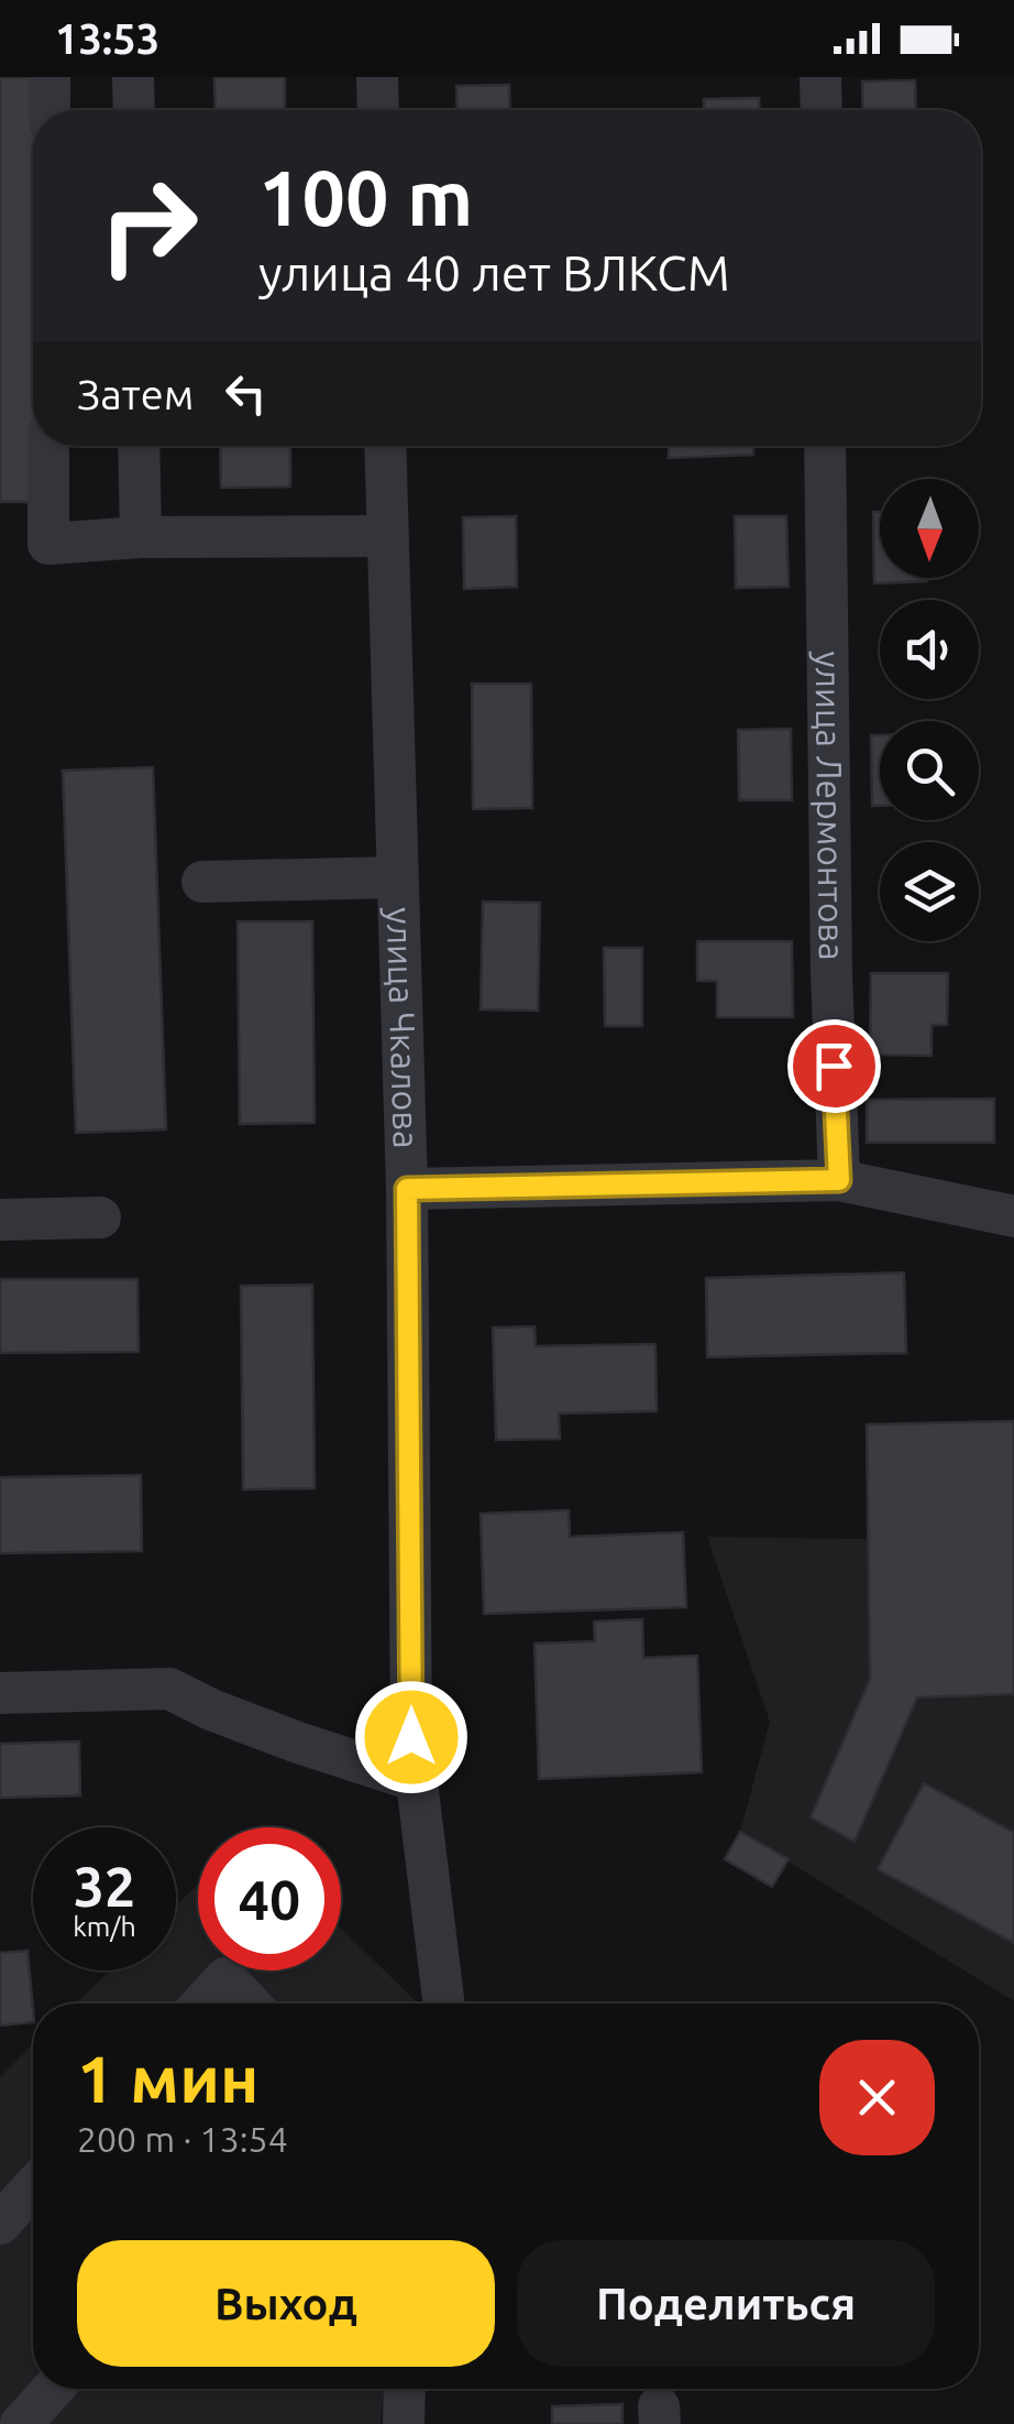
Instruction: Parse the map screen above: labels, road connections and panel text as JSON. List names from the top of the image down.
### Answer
{
  "streets": {
    "street": ["улица Лермонтова", "улица Чкалова"]
  },
  "north": "bottom",
  "page": {
    "status": "13:53",
    "turn": ["100 m", "улица 40 лет ВЛКСМ"],
    "then": "Затем",
    "speed": "32 km/h",
    "limit": "40",
    "heading": ["1 мин", "200 m · 13:54"],
    "buttons": ["Выход", "Поделиться"]
  }
}
